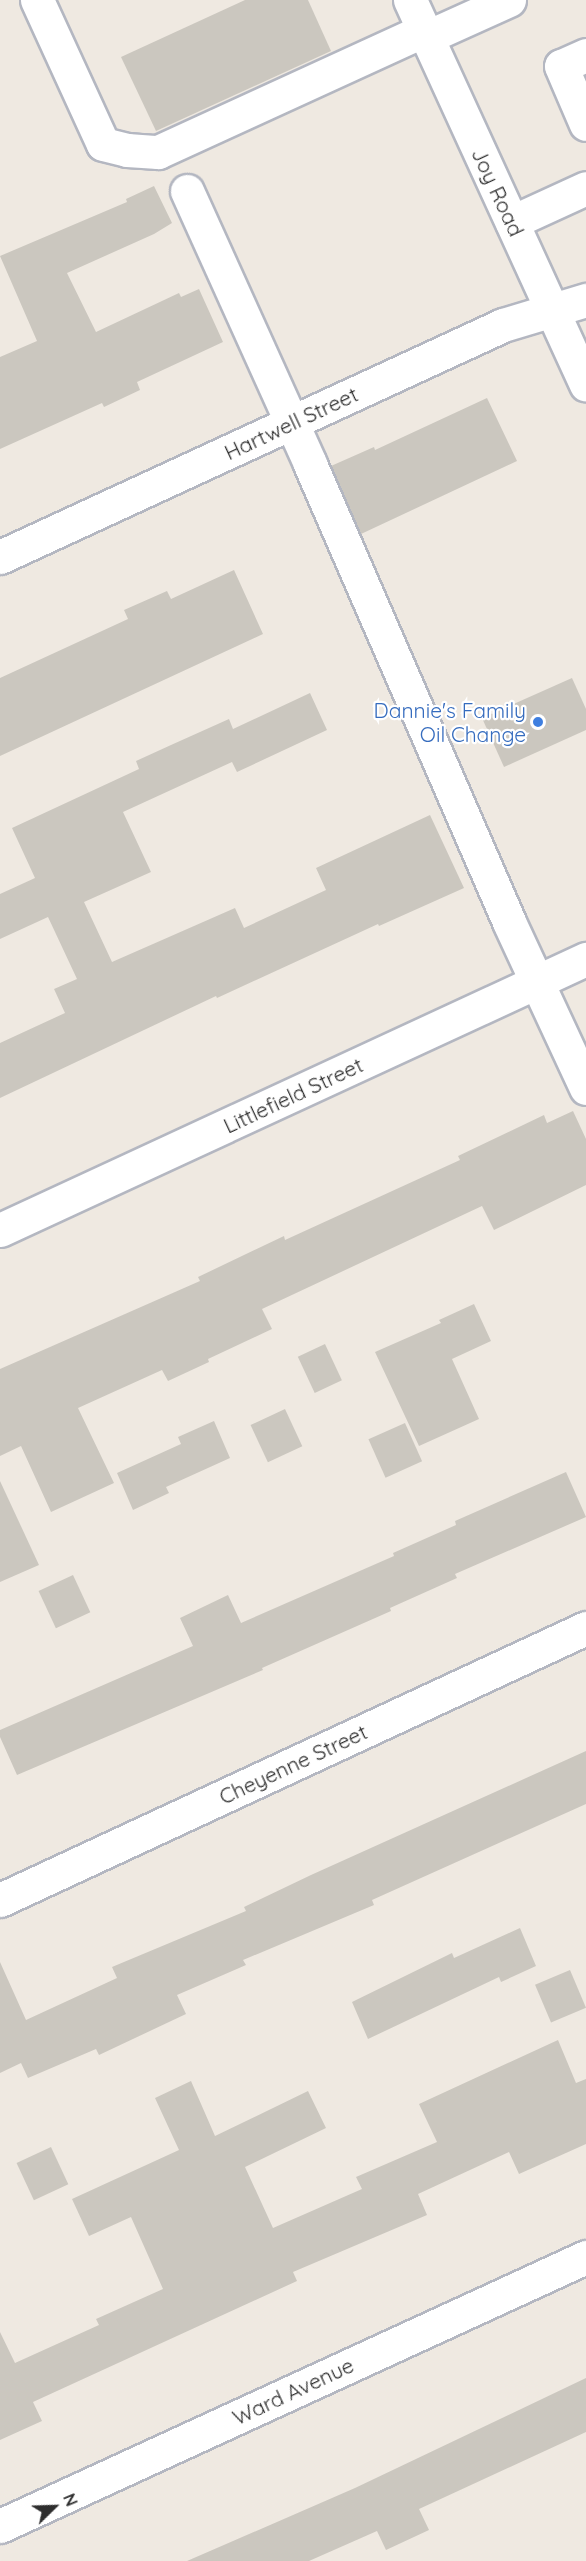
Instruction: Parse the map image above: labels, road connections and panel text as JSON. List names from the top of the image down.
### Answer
{
  "streets": {
    "street": [
      "Joy Road",
      "Hartwell Street",
      "Littlefield Street",
      "Cheyenne Street",
      "Ward Avenue"
    ]
  },
  "crossings": [
    ["Joy Road", "Hartwell Street"]
  ],
  "places": ["Dannie's Family Oil Change"],
  "north": "top right"
}
